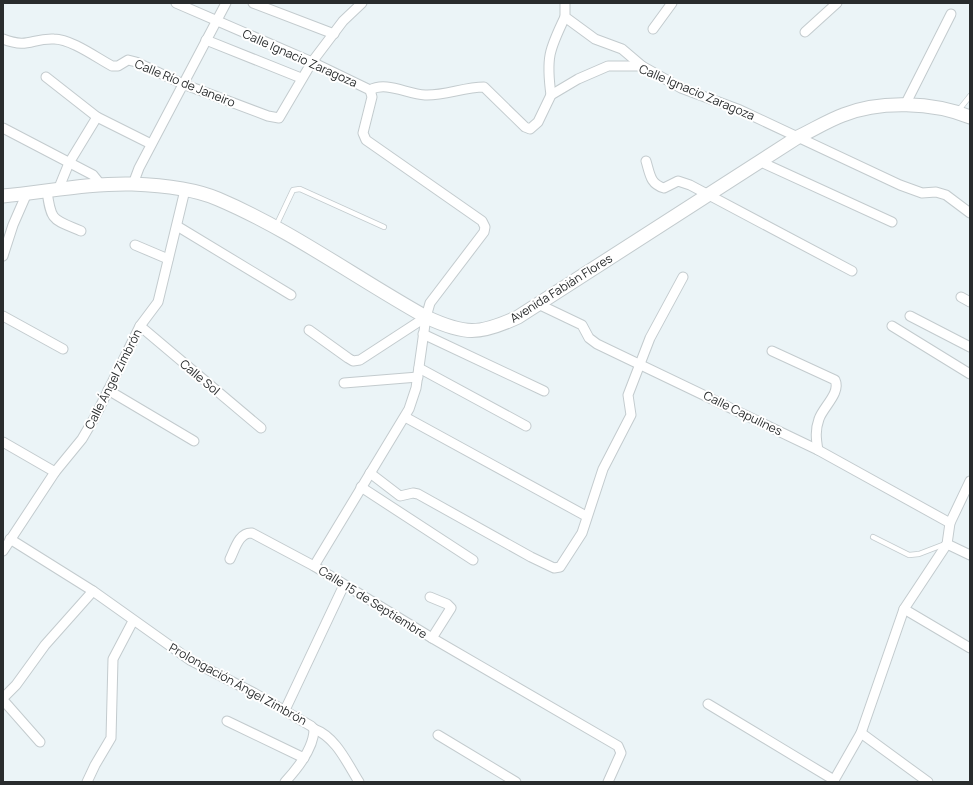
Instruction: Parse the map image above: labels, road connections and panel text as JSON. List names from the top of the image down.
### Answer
{
  "streets": {
    "main road": ["Avenida Fabián Flores"],
    "street": [
      "Calle Ignacio Zaragoza",
      "Calle Río de Janeiro",
      "Calle Sol",
      "Calle Ángel Zimbrón",
      "Calle Capulines",
      "Calle 15 de Septiembre",
      "Prolongación Ángel Zimbrón"
    ]
  },
  "crossings": [
    ["Calle Ignacio Zaragoza", "Avenida Fabián Flores"],
    ["Calle Ignacio Zaragoza", "Calle 15 de Septiembre"],
    ["Avenida Fabián Flores", "Calle Ángel Zimbrón"],
    ["Avenida Fabián Flores", "Calle Capulines"],
    ["Avenida Fabián Flores", "Calle 15 de Septiembre"],
    ["Calle Sol", "Calle Ángel Zimbrón"],
    ["Calle Ángel Zimbrón", "Prolongación Ángel Zimbrón"]
  ]
}
